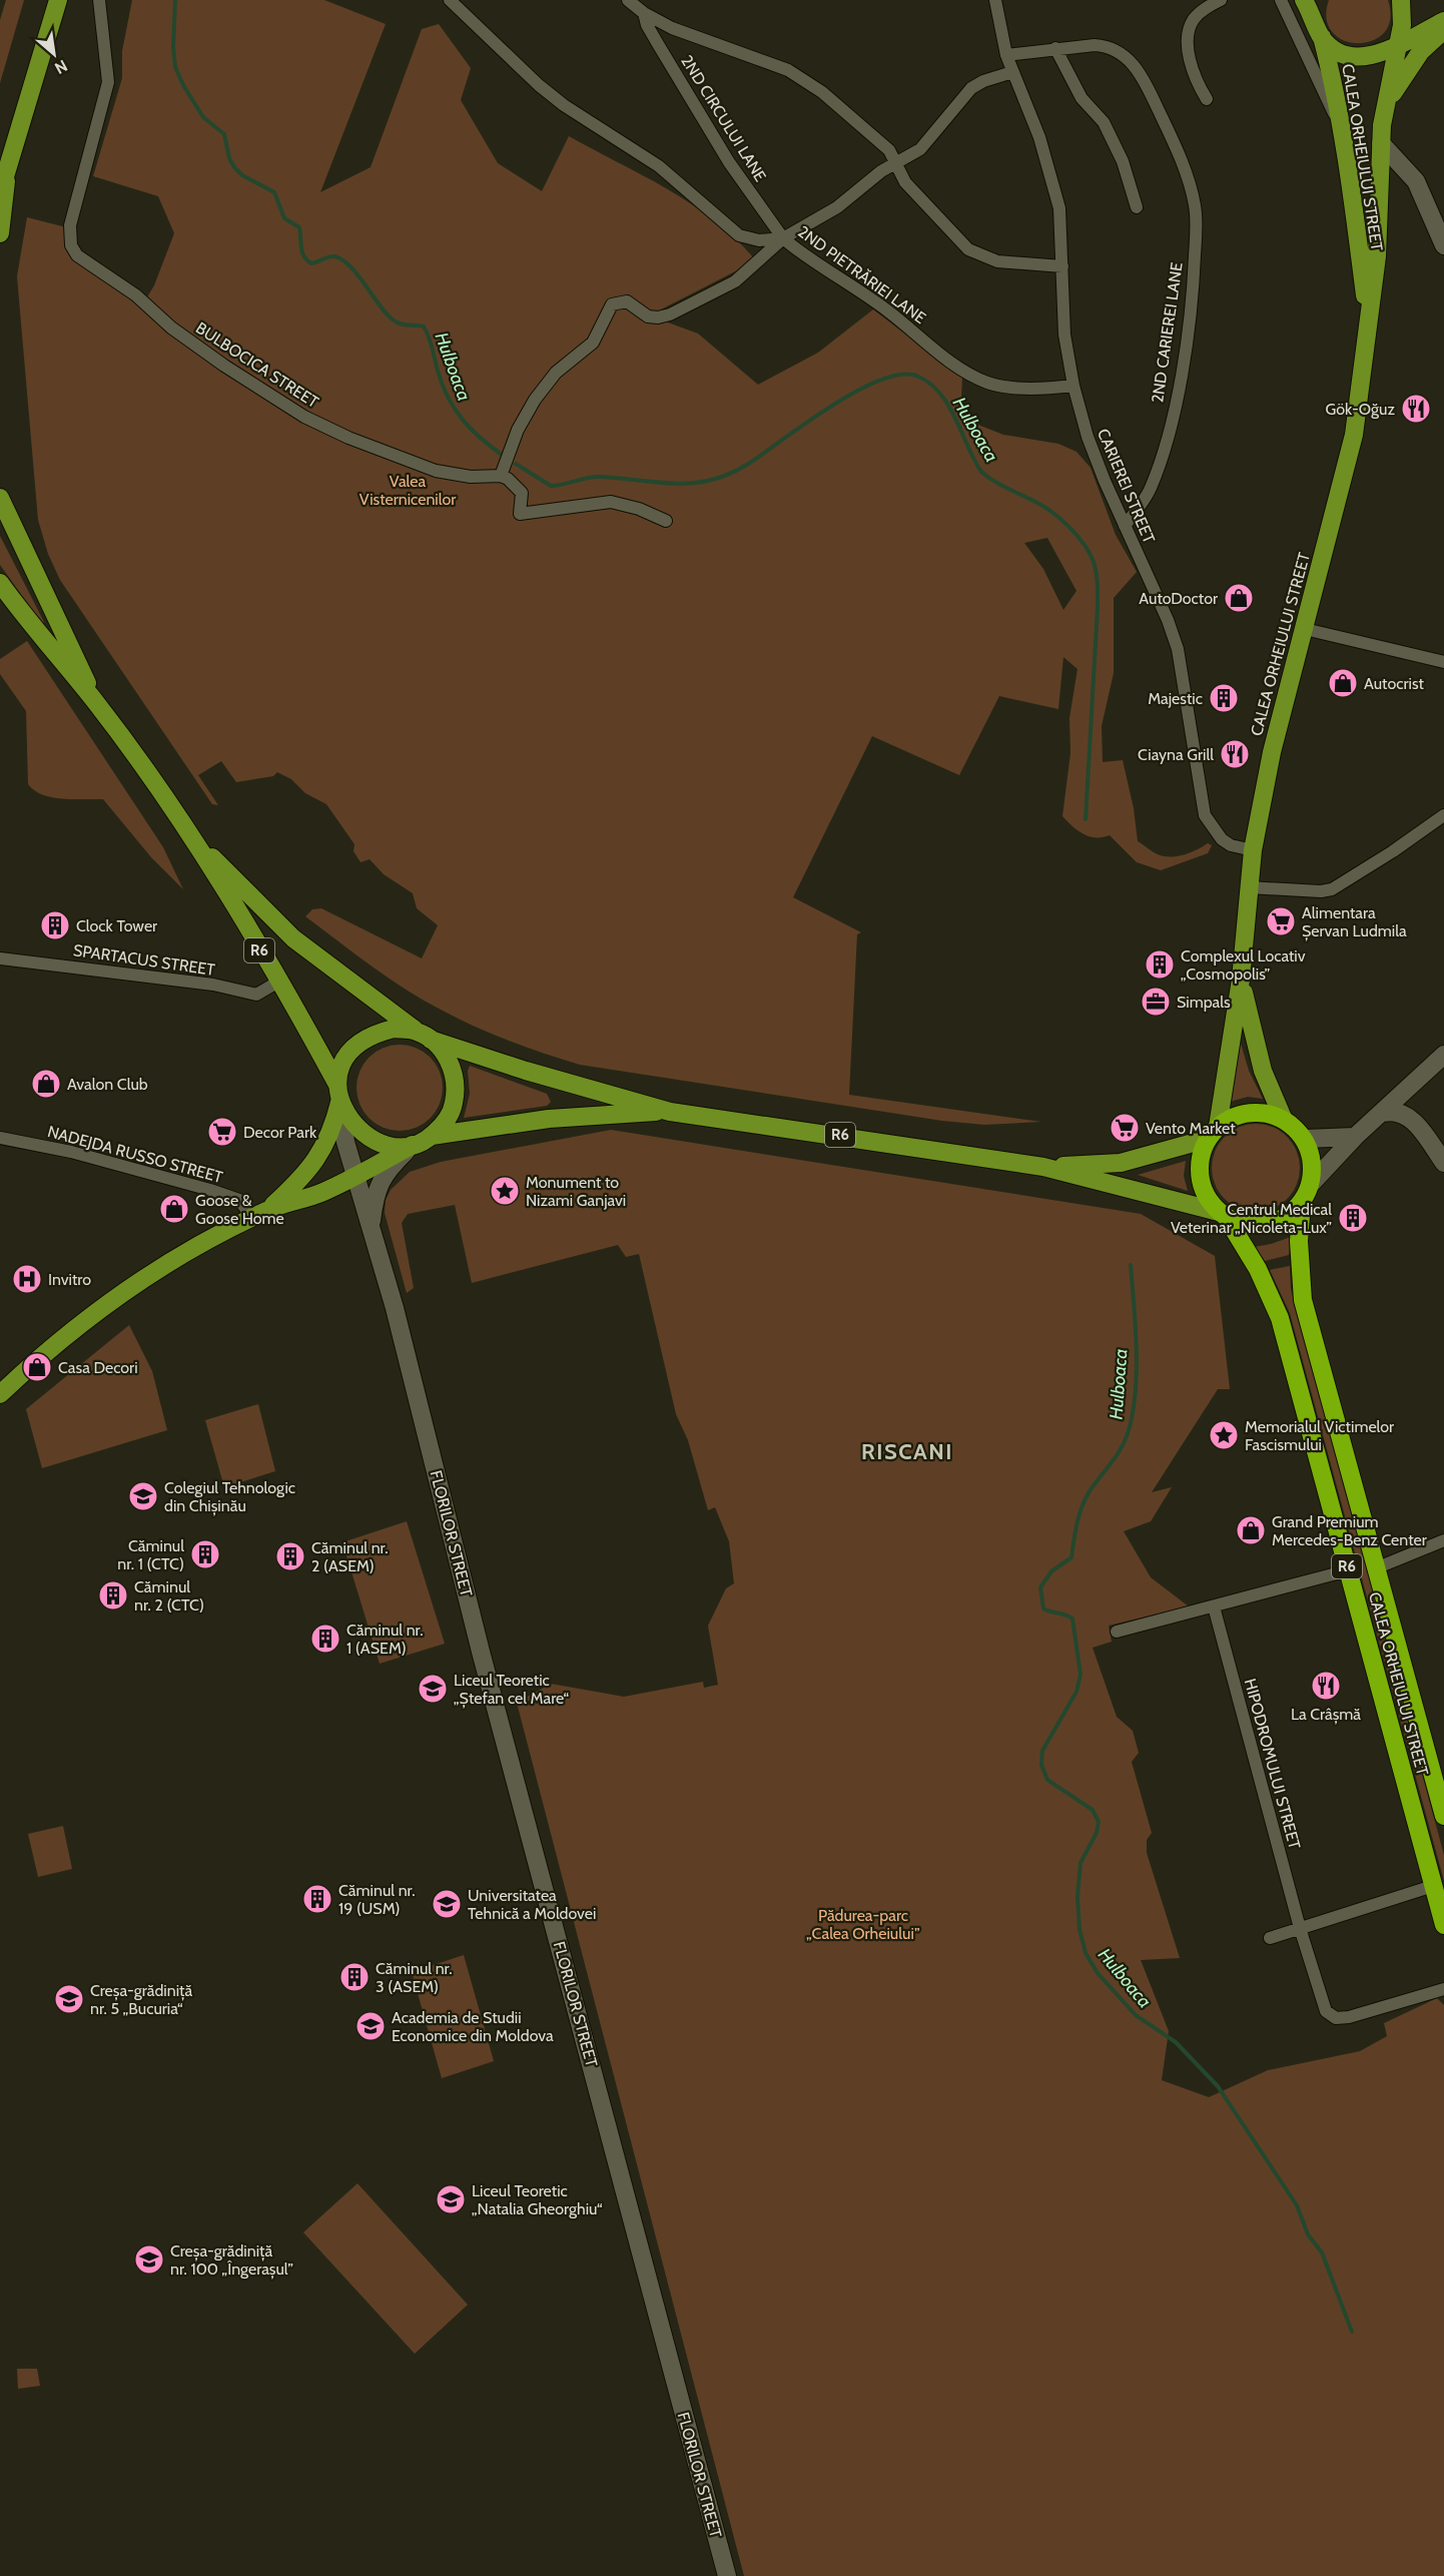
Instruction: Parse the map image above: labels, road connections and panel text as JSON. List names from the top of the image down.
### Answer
{
  "streets": {
    "highway": ["CALEA ORHEIULUI STREET", "R6"],
    "main road": ["FLORILOR STREET"],
    "street": [
      "2ND CIRCULUI LANE",
      "2ND PIETRĂRIEI LANE",
      "2ND CARIEREI LANE",
      "BULBOCICA STREET",
      "CARIEREI STREET",
      "SPARTACUS STREET",
      "NADEJDA RUSSO STREET",
      "HIPODROMULUI STREET"
    ]
  },
  "crossings": [
    ["2ND CIRCULUI LANE", "2ND PIETRĂRIEI LANE"],
    ["CALEA ORHEIULUI STREET", "CARIEREI STREET"],
    ["CALEA ORHEIULUI STREET", "R6"],
    ["2ND PIETRĂRIEI LANE", "CARIEREI STREET"],
    ["2ND CARIEREI LANE", "CARIEREI STREET"],
    ["R6", "SPARTACUS STREET"],
    ["R6", "FLORILOR STREET"]
  ],
  "districts": ["RISCANI"],
  "water": ["Hulboaca"],
  "parks": ["Valea Visternicenilor", "Pădurea-parc „Calea Orheiului”"],
  "places": {
    "restaurant": ["Gök-Oğuz", "Ciayna Grill", "La Crâșmă"],
    "shop": [
      "AutoDoctor",
      "Autocrist",
      "Avalon Club",
      "Goose & Goose Home",
      "Casa Decori",
      "Grand Premium Mercedes-Benz Center"
    ],
    "building": [
      "Majestic",
      "Clock Tower",
      "Complexul Locativ „Cosmopolis”",
      "Centrul Medical Veterinar „Nicoleta-Lux”",
      "Căminul nr. 1 (CTC)",
      "Căminul nr. 2 (ASEM)",
      "Căminul nr. 2 (CTC)",
      "Căminul nr. 1 (ASEM)",
      "Căminul nr. 19 (USM)",
      "Căminul nr. 3 (ASEM)"
    ],
    "supermarket": ["Alimentara Șervan Ludmila", "Vento Market", "Decor Park"],
    "office": ["Simpals"],
    "place": ["Monument to Nizami Ganjavi", "Memorialul Victimelor Fascismului"],
    "hospital": ["Invitro"],
    "school or university": [
      "Colegiul Tehnologic din Chișinău",
      "Liceul Teoretic „Ștefan cel Mare“",
      "Universitatea Tehnică a Moldovei",
      "Creșa-grădiniță nr. 5 „Bucuria“",
      "Academia de Studii Economice din Moldova",
      "Liceul Teoretic „Natalia Gheorghiu“",
      "Creșa-grădiniță nr. 100 „Îngerașul”"
    ]
  },
  "north": "bottom right"
}
